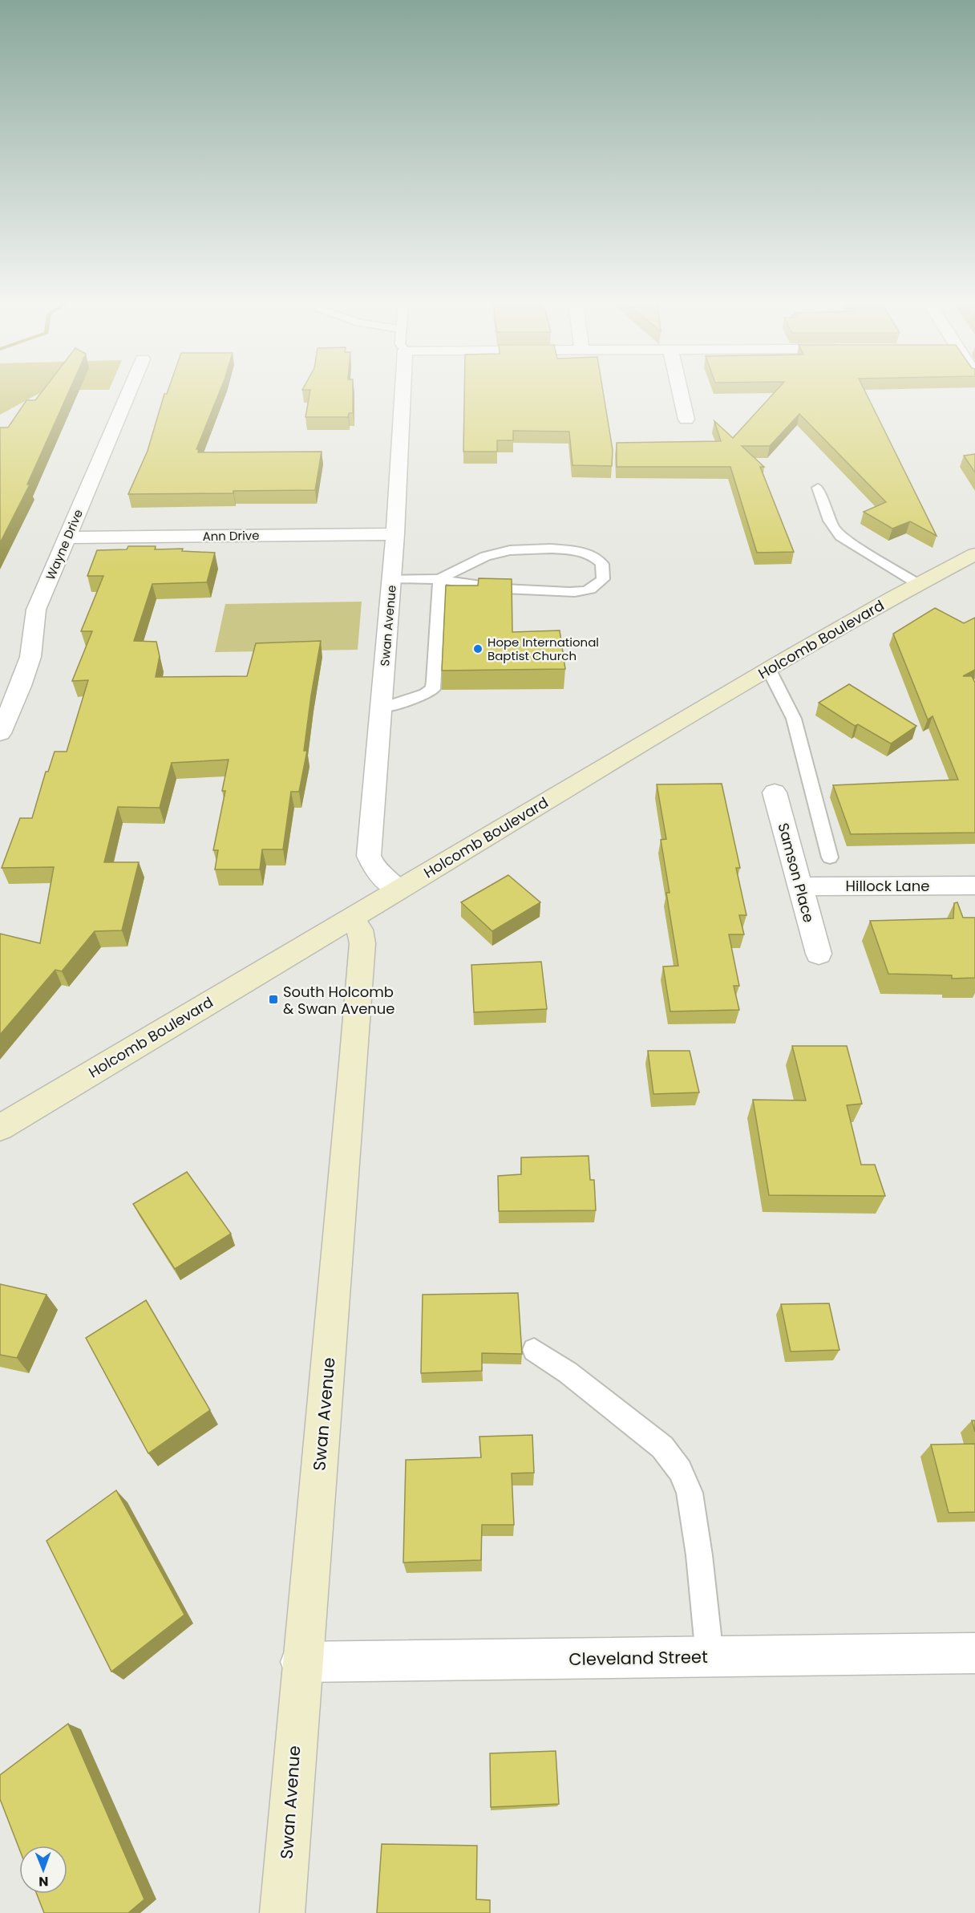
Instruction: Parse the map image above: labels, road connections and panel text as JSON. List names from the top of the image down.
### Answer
{
  "streets": {
    "street": [
      "Ann Drive",
      "Wayne Drive",
      "Swan Avenue",
      "Holcomb Boulevard",
      "Samson Place",
      "Hillock Lane",
      "Cleveland Street"
    ]
  },
  "crossings": [
    ["Ann Drive", "Wayne Drive"],
    ["Ann Drive", "Swan Avenue"],
    ["Swan Avenue", "Holcomb Boulevard"],
    ["Swan Avenue", "Cleveland Street"],
    ["Samson Place", "Hillock Lane"]
  ],
  "places": {
    "other": ["Hope International Baptist Church"],
    "transit": ["South Holcomb & Swan Avenue"]
  },
  "north": "bottom"
}
